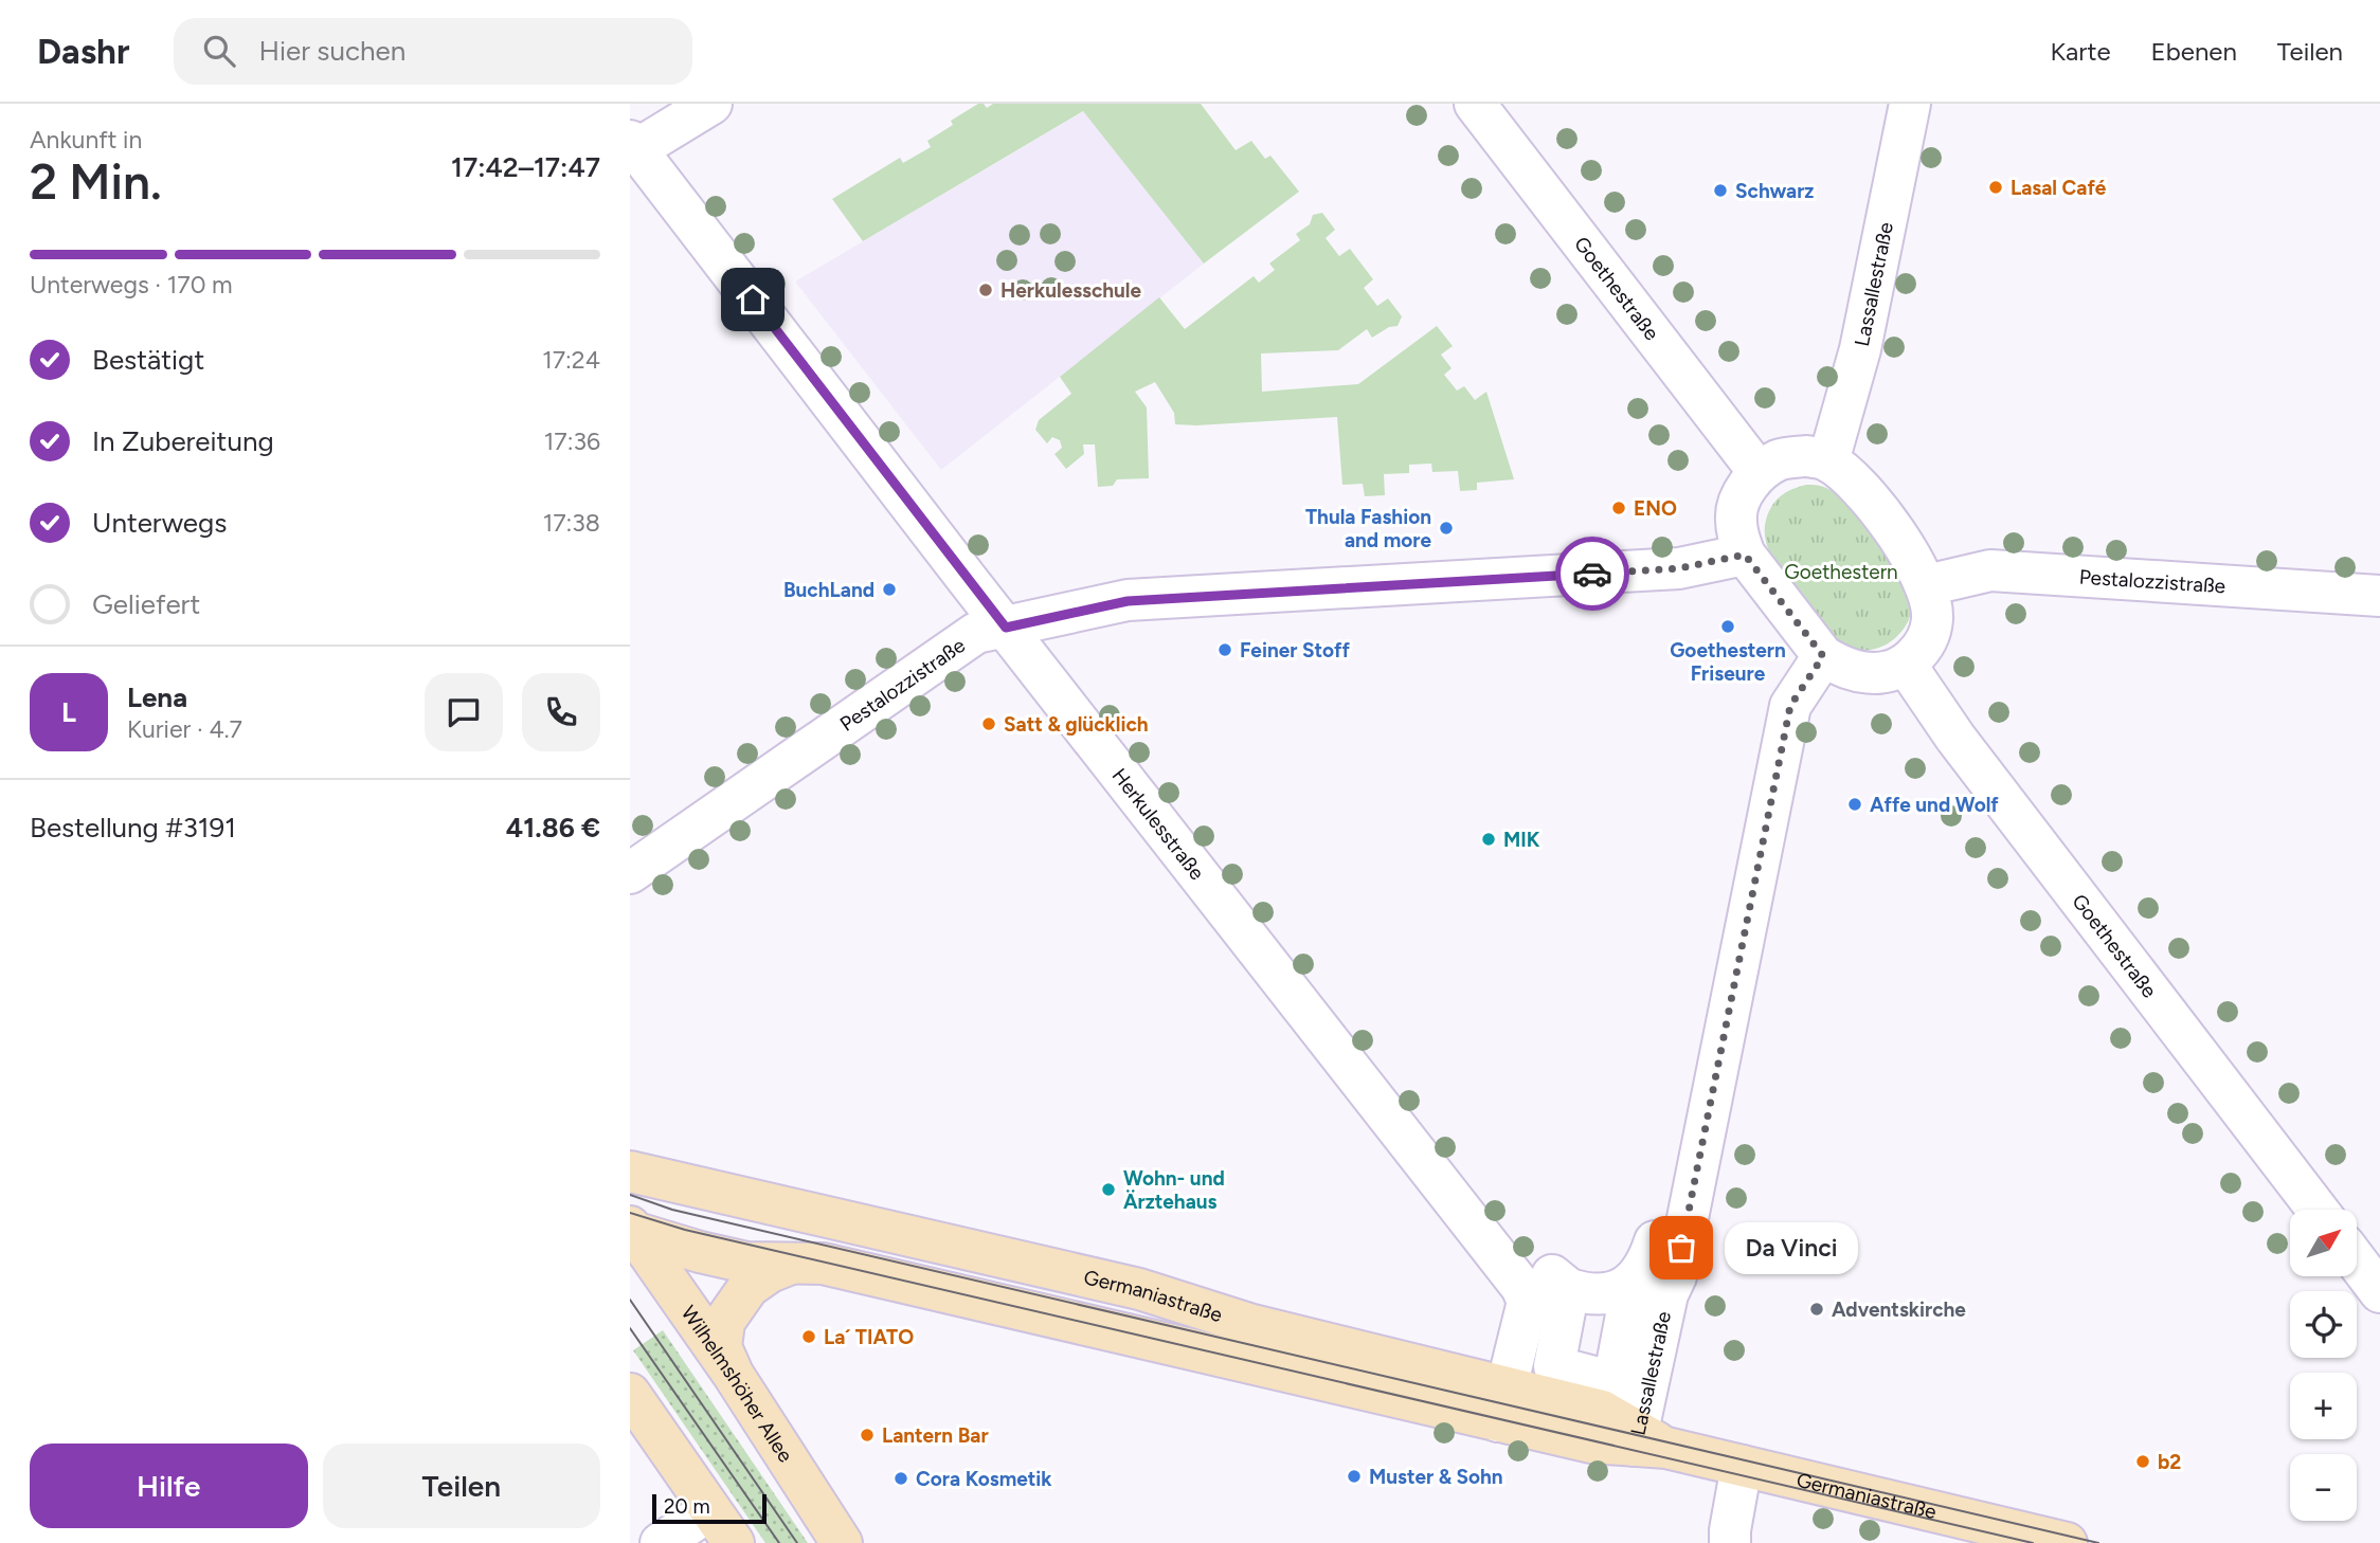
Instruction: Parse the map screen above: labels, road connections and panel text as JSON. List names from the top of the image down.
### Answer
{
  "streets": {
    "street": [
      "Lassallestraße",
      "Goethestraße",
      "Pestalozzistraße",
      "Herkulesstraße",
      "Germaniastraße",
      "Wilhelmshöher Allee"
    ]
  },
  "crossings": [
    ["Lassallestraße", "Goethestraße"],
    ["Lassallestraße", "Pestalozzistraße"],
    ["Lassallestraße", "Germaniastraße"],
    ["Goethestraße", "Pestalozzistraße"],
    ["Pestalozzistraße", "Herkulesstraße"],
    ["Herkulesstraße", "Germaniastraße"],
    ["Germaniastraße", "Wilhelmshöher Allee"]
  ],
  "parks": ["Goethestern"],
  "places": [
    "Lasal Café",
    "Schwarz",
    "Herkulesschule",
    "ENO",
    "Thula Fashion and more",
    "BuchLand",
    "Goethestern Friseure",
    "Feiner Stoff",
    "Satt & glücklich",
    "Affe und Wolf",
    "MIK",
    "Wohn- und Ärztehaus",
    "Da Vinci",
    "Adventskirche",
    "La´ TIATO",
    "Lantern Bar",
    "b2",
    "Muster & Sohn",
    "Cora Kosmetik"
  ],
  "scale_bar": "20 m",
  "north": "top right",
  "page": {
    "header": "Dashr",
    "search": "Hier suchen",
    "nav": ["Karte", "Ebenen", "Teilen"],
    "heading": ["2 Min.", "Ankunft in", "17:42–17:47"],
    "panel": [
      "Lena",
      "Kurier · 4.7",
      "Bestellung #3191",
      "41.86 €"
    ],
    "bar": "Unterwegs · 170 m",
    "list": [
      ["Bestätigt", "17:24"],
      ["In Zubereitung", "17:36"],
      ["Unterwegs", "17:38"],
      "Geliefert"
    ],
    "round": "L",
    "map_buttons": ["+", "−"],
    "bubble": "Da Vinci",
    "buttons": ["Hilfe", "Teilen"],
    "scale": "20 m"
  }
}
